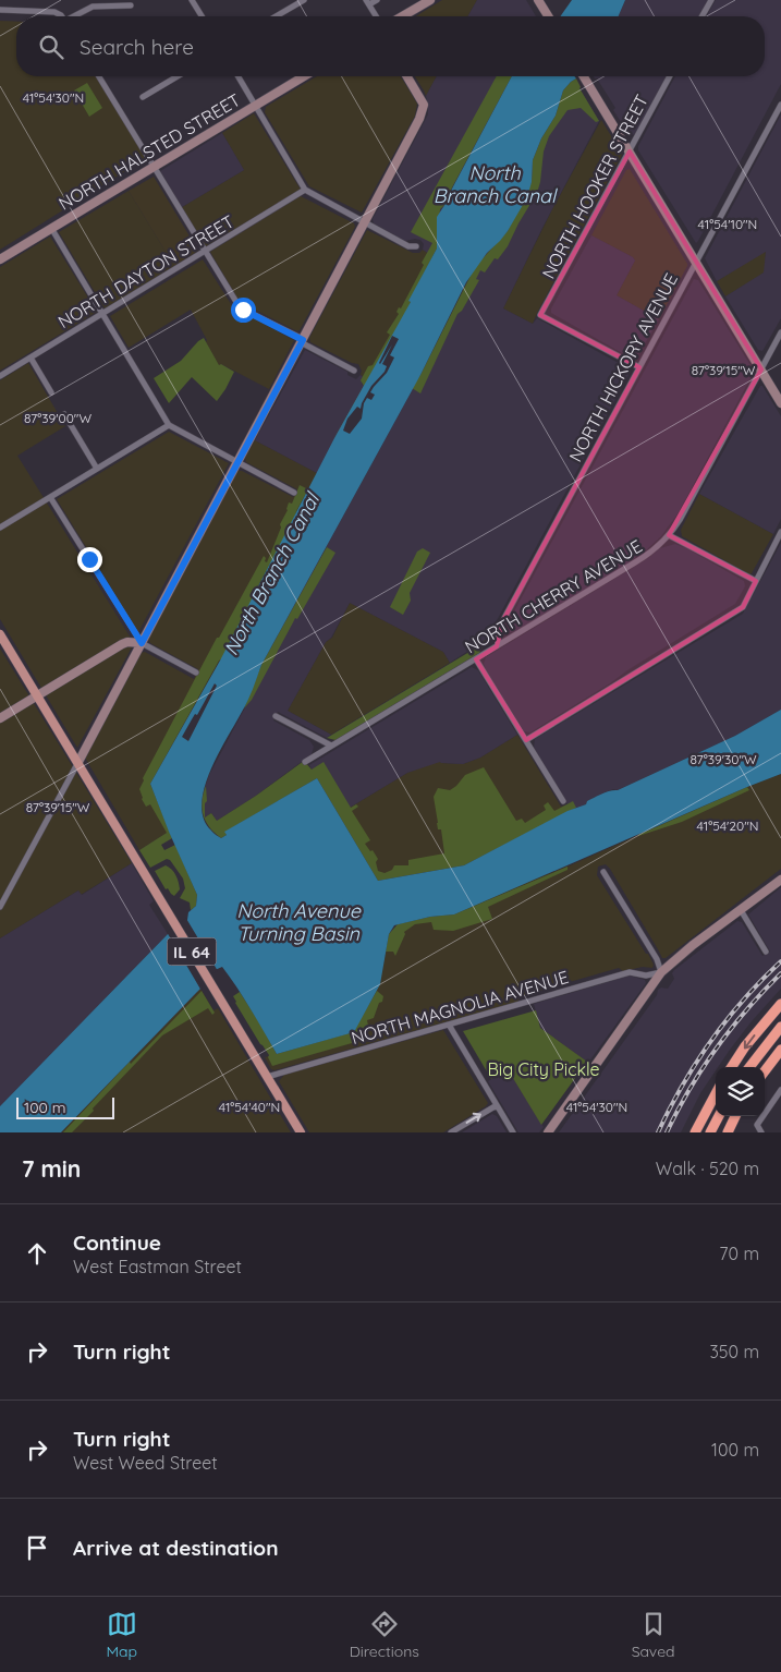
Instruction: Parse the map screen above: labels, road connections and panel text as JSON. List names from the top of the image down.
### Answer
{
  "streets": {
    "main road": ["NORTH HALSTED STREET", "IL 64"],
    "street": [
      "NORTH HOOKER STREET",
      "NORTH DAYTON STREET",
      "NORTH HICKORY AVENUE",
      "NORTH CHERRY AVENUE",
      "NORTH MAGNOLIA AVENUE"
    ]
  },
  "crossings": [
    ["NORTH HOOKER STREET", "NORTH HICKORY AVENUE"],
    ["NORTH HICKORY AVENUE", "NORTH CHERRY AVENUE"],
    ["IL 64", "NORTH MAGNOLIA AVENUE"]
  ],
  "water": ["North Branch Canal", "North Avenue Turning Basin"],
  "parks": ["Big City Pickle"],
  "scale_bar": "100 m",
  "page": {
    "search": "Search here",
    "scale": "100 m",
    "heading": ["7 min", "Walk · 520 m"],
    "list": [
      ["Continue", "West Eastman Street", "70 m"],
      ["Turn right", "350 m"],
      ["Turn right", "West Weed Street", "100 m"],
      "Arrive at destination"
    ],
    "nav": ["Map", "Directions", "Saved"]
  },
  "coordinates": [
    "41°54'30\"N",
    "41°54'10\"N",
    "87°39'15\"W",
    "87°39'00\"W",
    "87°39'30\"W",
    "41°54'20\"N",
    "41°54'40\"N"
  ]
}
